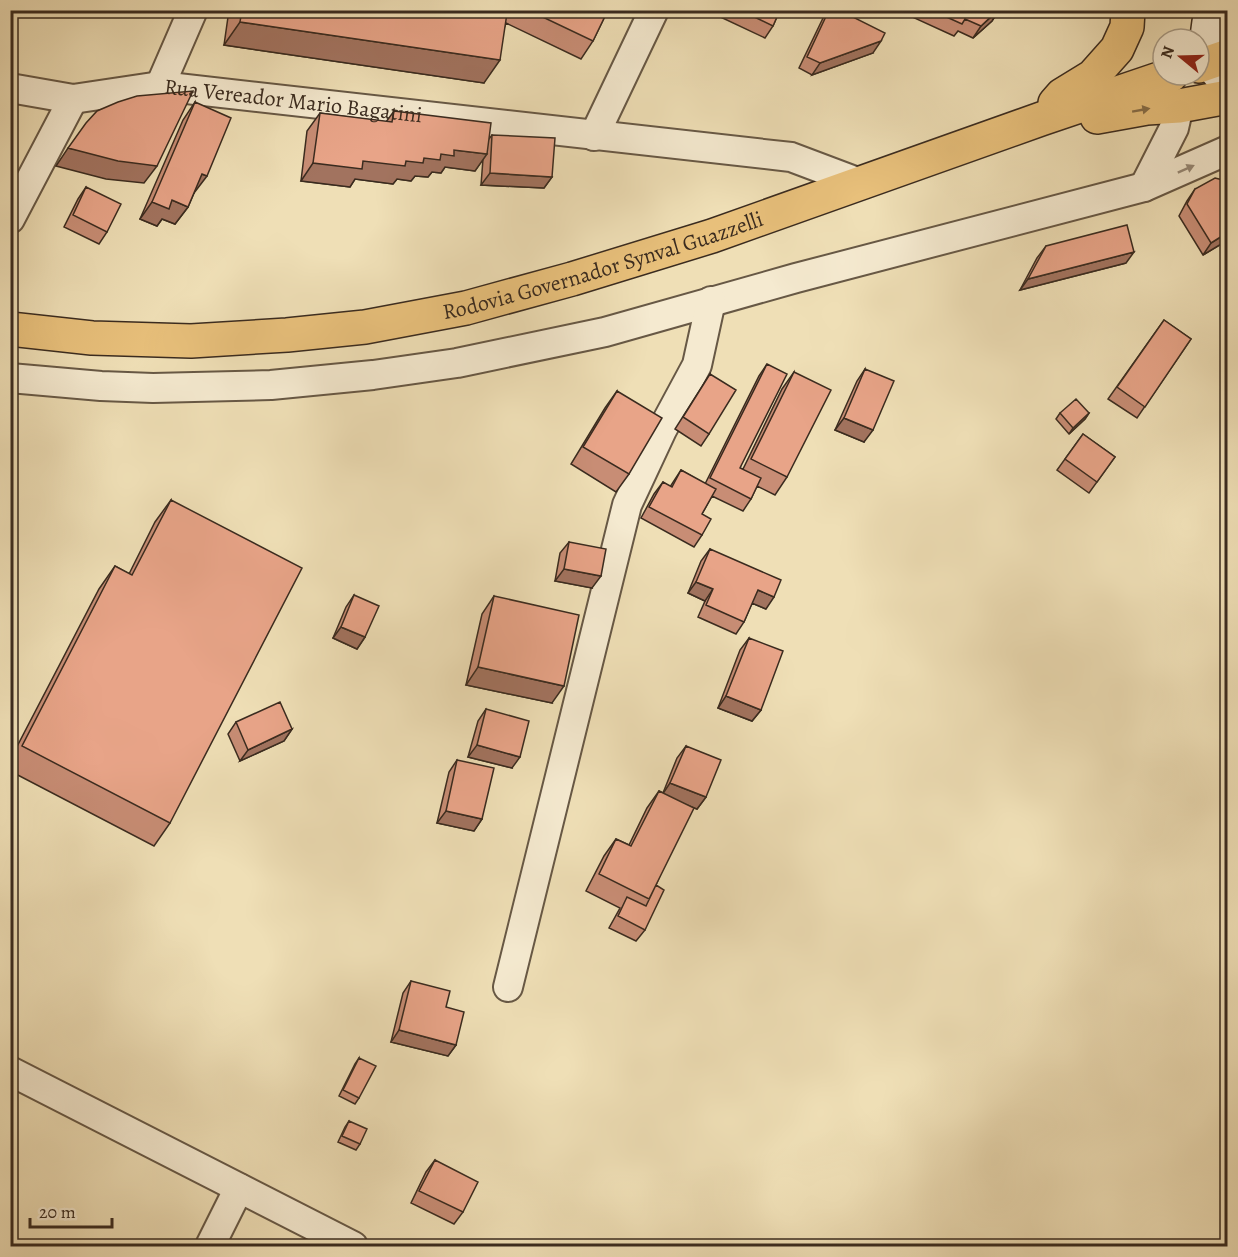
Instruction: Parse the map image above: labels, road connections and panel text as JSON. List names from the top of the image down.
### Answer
{
  "streets": {
    "main road": ["Rodovia Governador Synval Guazzelli"],
    "street": ["Rua Vereador Mario Bagatini"]
  },
  "crossings": [
    ["Rua Vereador Mario Bagatini", "Rodovia Governador Synval Guazzelli"]
  ],
  "scale_bar": "20 m",
  "north": "left"
}
